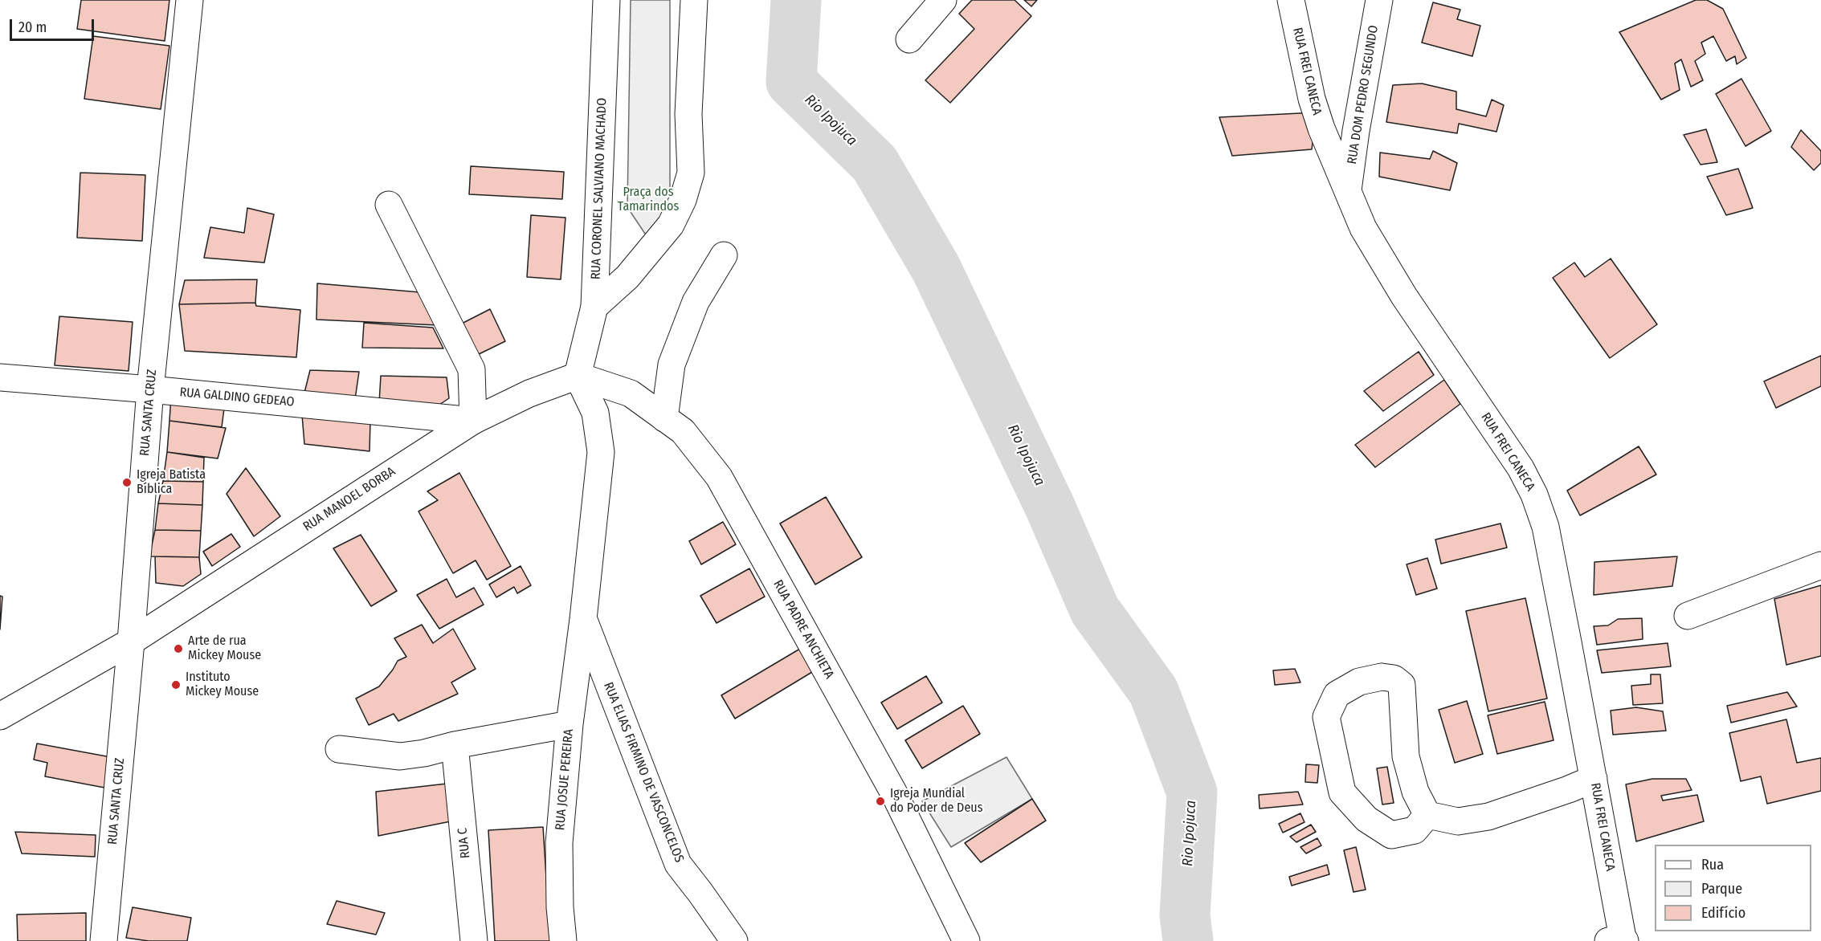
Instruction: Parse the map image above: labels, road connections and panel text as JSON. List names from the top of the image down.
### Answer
{
  "streets": {
    "street": [
      "RUA FREI CANECA",
      "RUA DOM PEDRO SEGUNDO",
      "RUA CORONEL SALVIANO MACHADO",
      "RUA GALDINO GEDEAO",
      "RUA SANTA CRUZ",
      "RUA MANOEL BORBA",
      "RUA PADRE ANCHIETA",
      "RUA ELIAS FIRMINO DE VASCONCELOS",
      "RUA JOSUE PEREIRA",
      "RUA C"
    ]
  },
  "crossings": [
    ["RUA FREI CANECA", "RUA DOM PEDRO SEGUNDO"],
    ["RUA CORONEL SALVIANO MACHADO", "RUA MANOEL BORBA"],
    ["RUA CORONEL SALVIANO MACHADO", "RUA PADRE ANCHIETA"],
    ["RUA CORONEL SALVIANO MACHADO", "RUA JOSUE PEREIRA"],
    ["RUA GALDINO GEDEAO", "RUA SANTA CRUZ"],
    ["RUA GALDINO GEDEAO", "RUA MANOEL BORBA"],
    ["RUA SANTA CRUZ", "RUA MANOEL BORBA"],
    ["RUA MANOEL BORBA", "RUA PADRE ANCHIETA"],
    ["RUA MANOEL BORBA", "RUA JOSUE PEREIRA"],
    ["RUA PADRE ANCHIETA", "RUA JOSUE PEREIRA"],
    ["RUA ELIAS FIRMINO DE VASCONCELOS", "RUA JOSUE PEREIRA"]
  ],
  "water": ["Rio Ipojuca"],
  "parks": ["Praça dos Tamarindos"],
  "places": [
    "Igreja Batista Bíblica",
    "Arte de rua Mickey Mouse",
    "Instituto Mickey Mouse",
    "Igreja Mundial do Poder de Deus"
  ],
  "legend": ["Rua", "Parque", "Edifício"],
  "scale_bar": "20 m"
}
